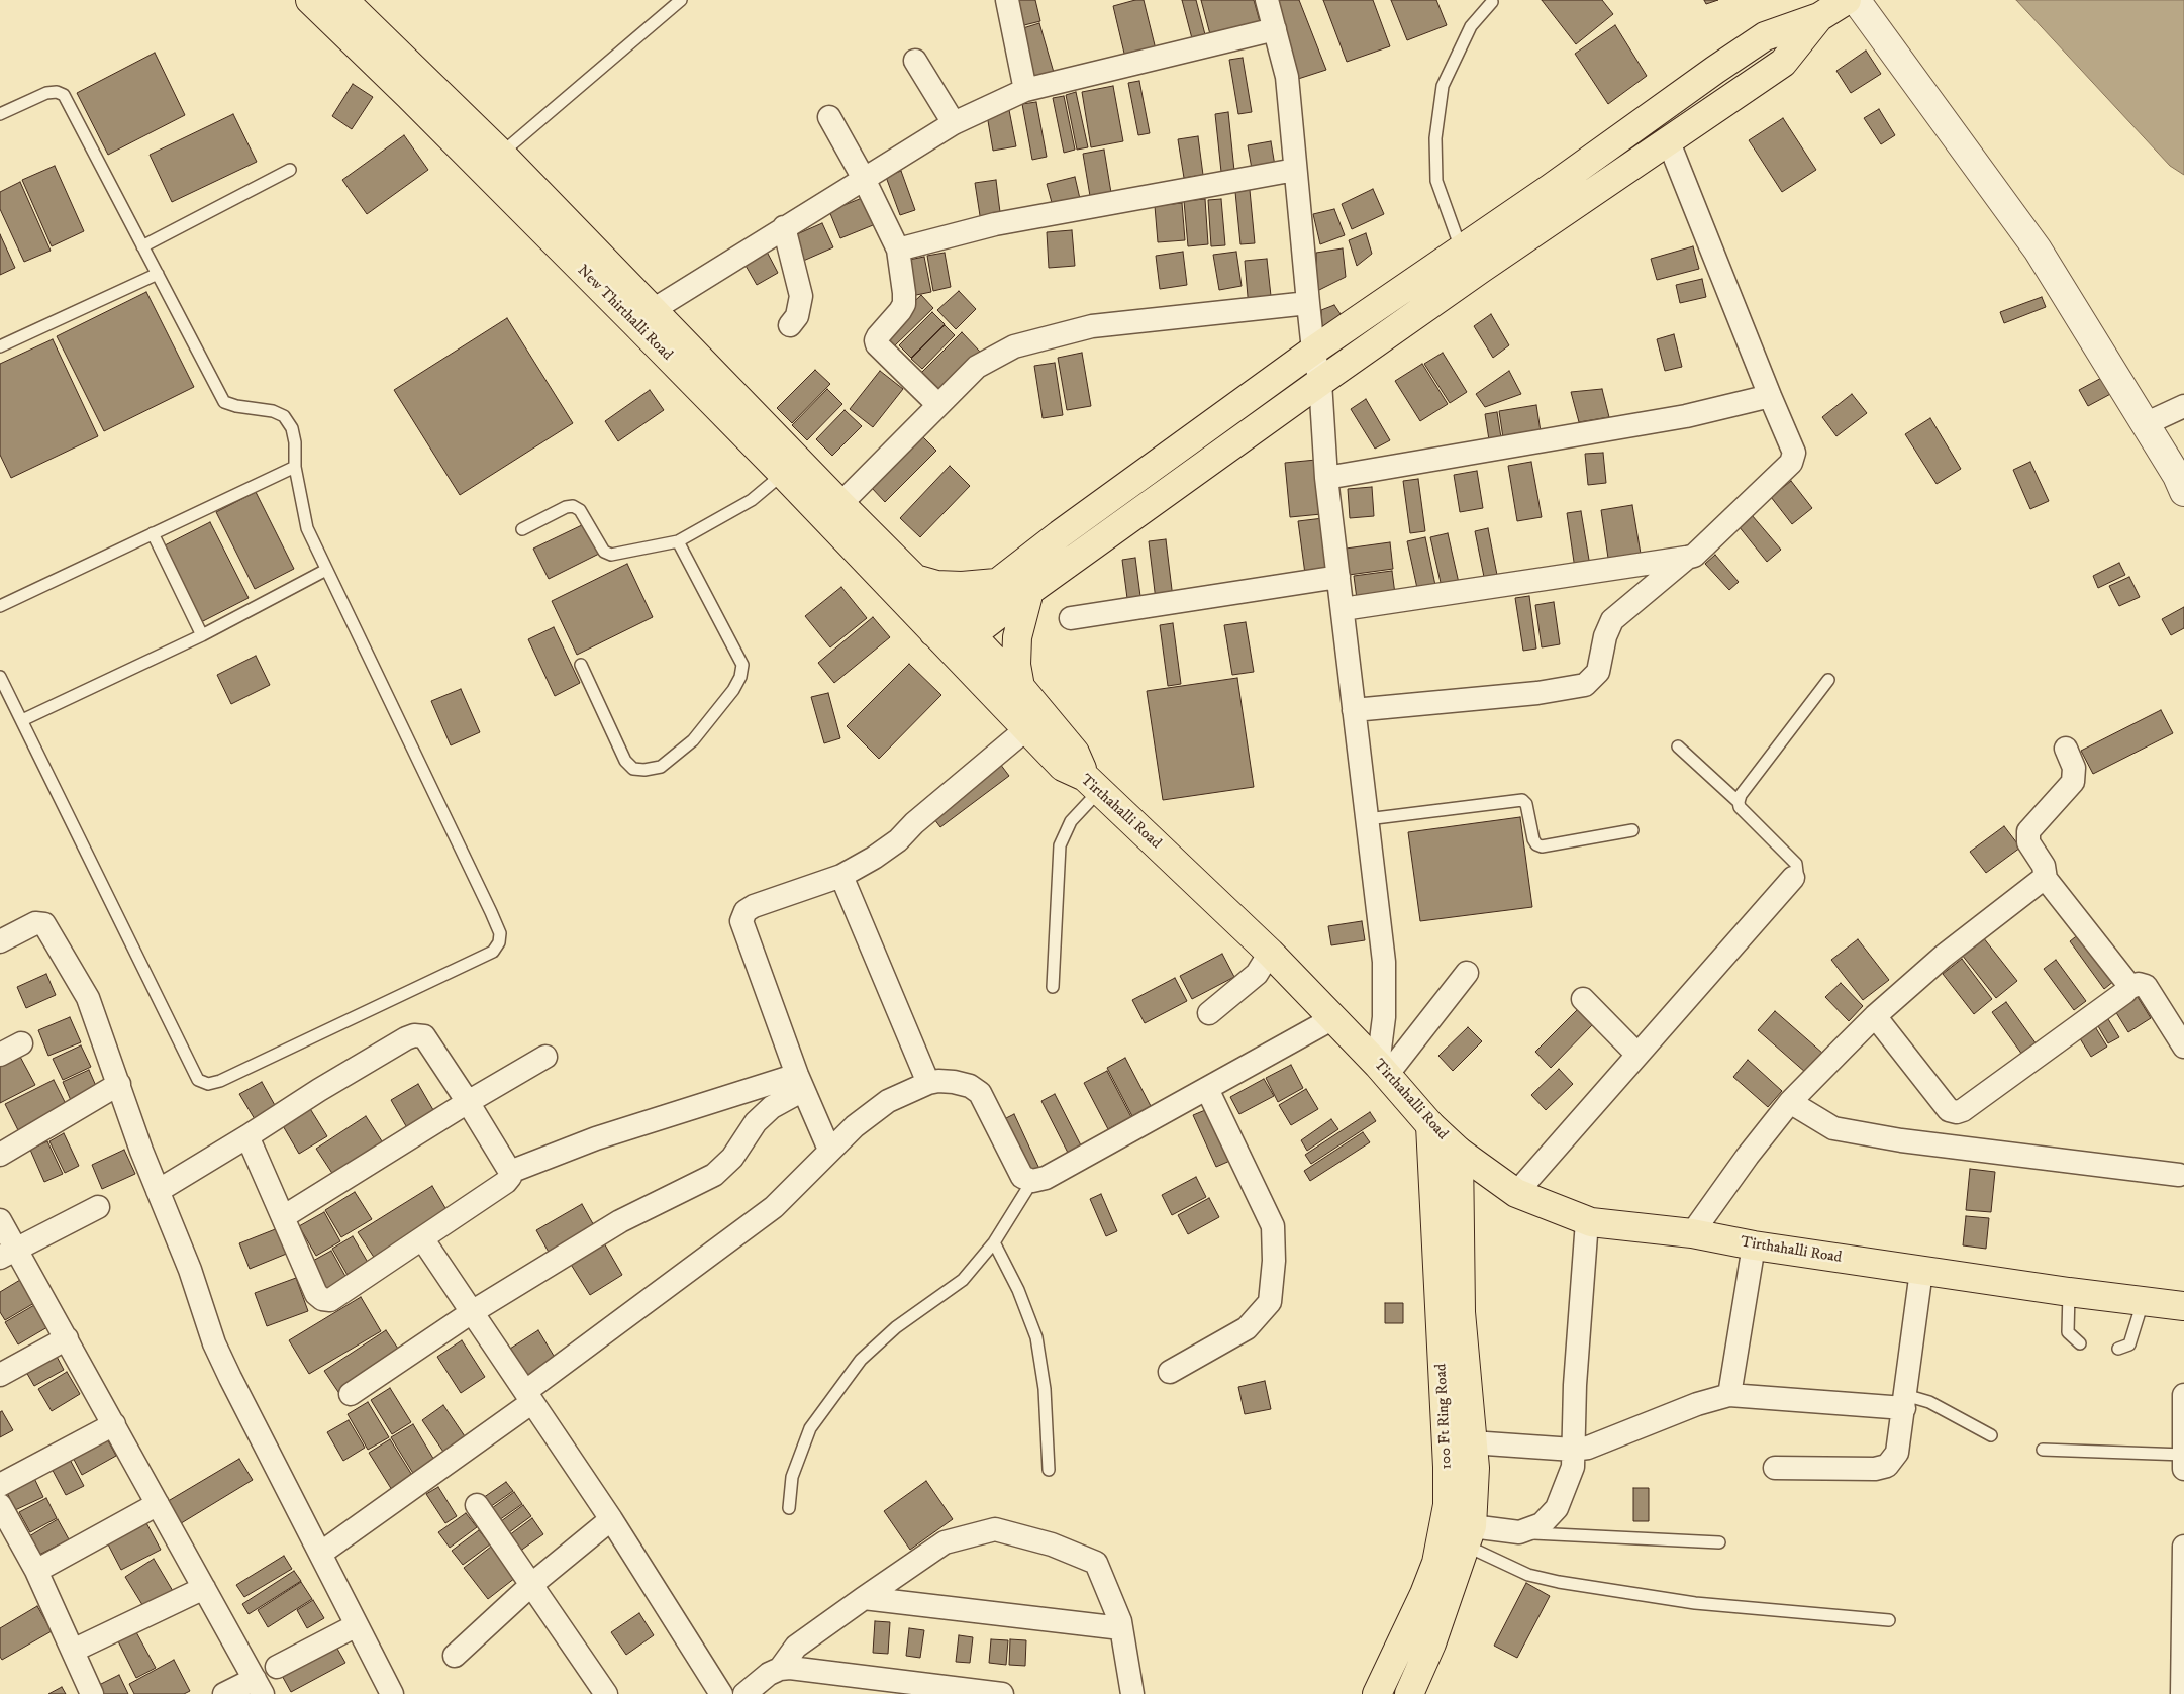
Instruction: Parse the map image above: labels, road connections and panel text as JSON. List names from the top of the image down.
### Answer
{
  "streets": {
    "main road": ["New Thirthalli Road", "Tirthahalli Road", "100 Ft Ring Road"]
  },
  "crossings": [
    ["New Thirthalli Road", "Tirthahalli Road"],
    ["Tirthahalli Road", "100 Ft Ring Road"]
  ]
}
